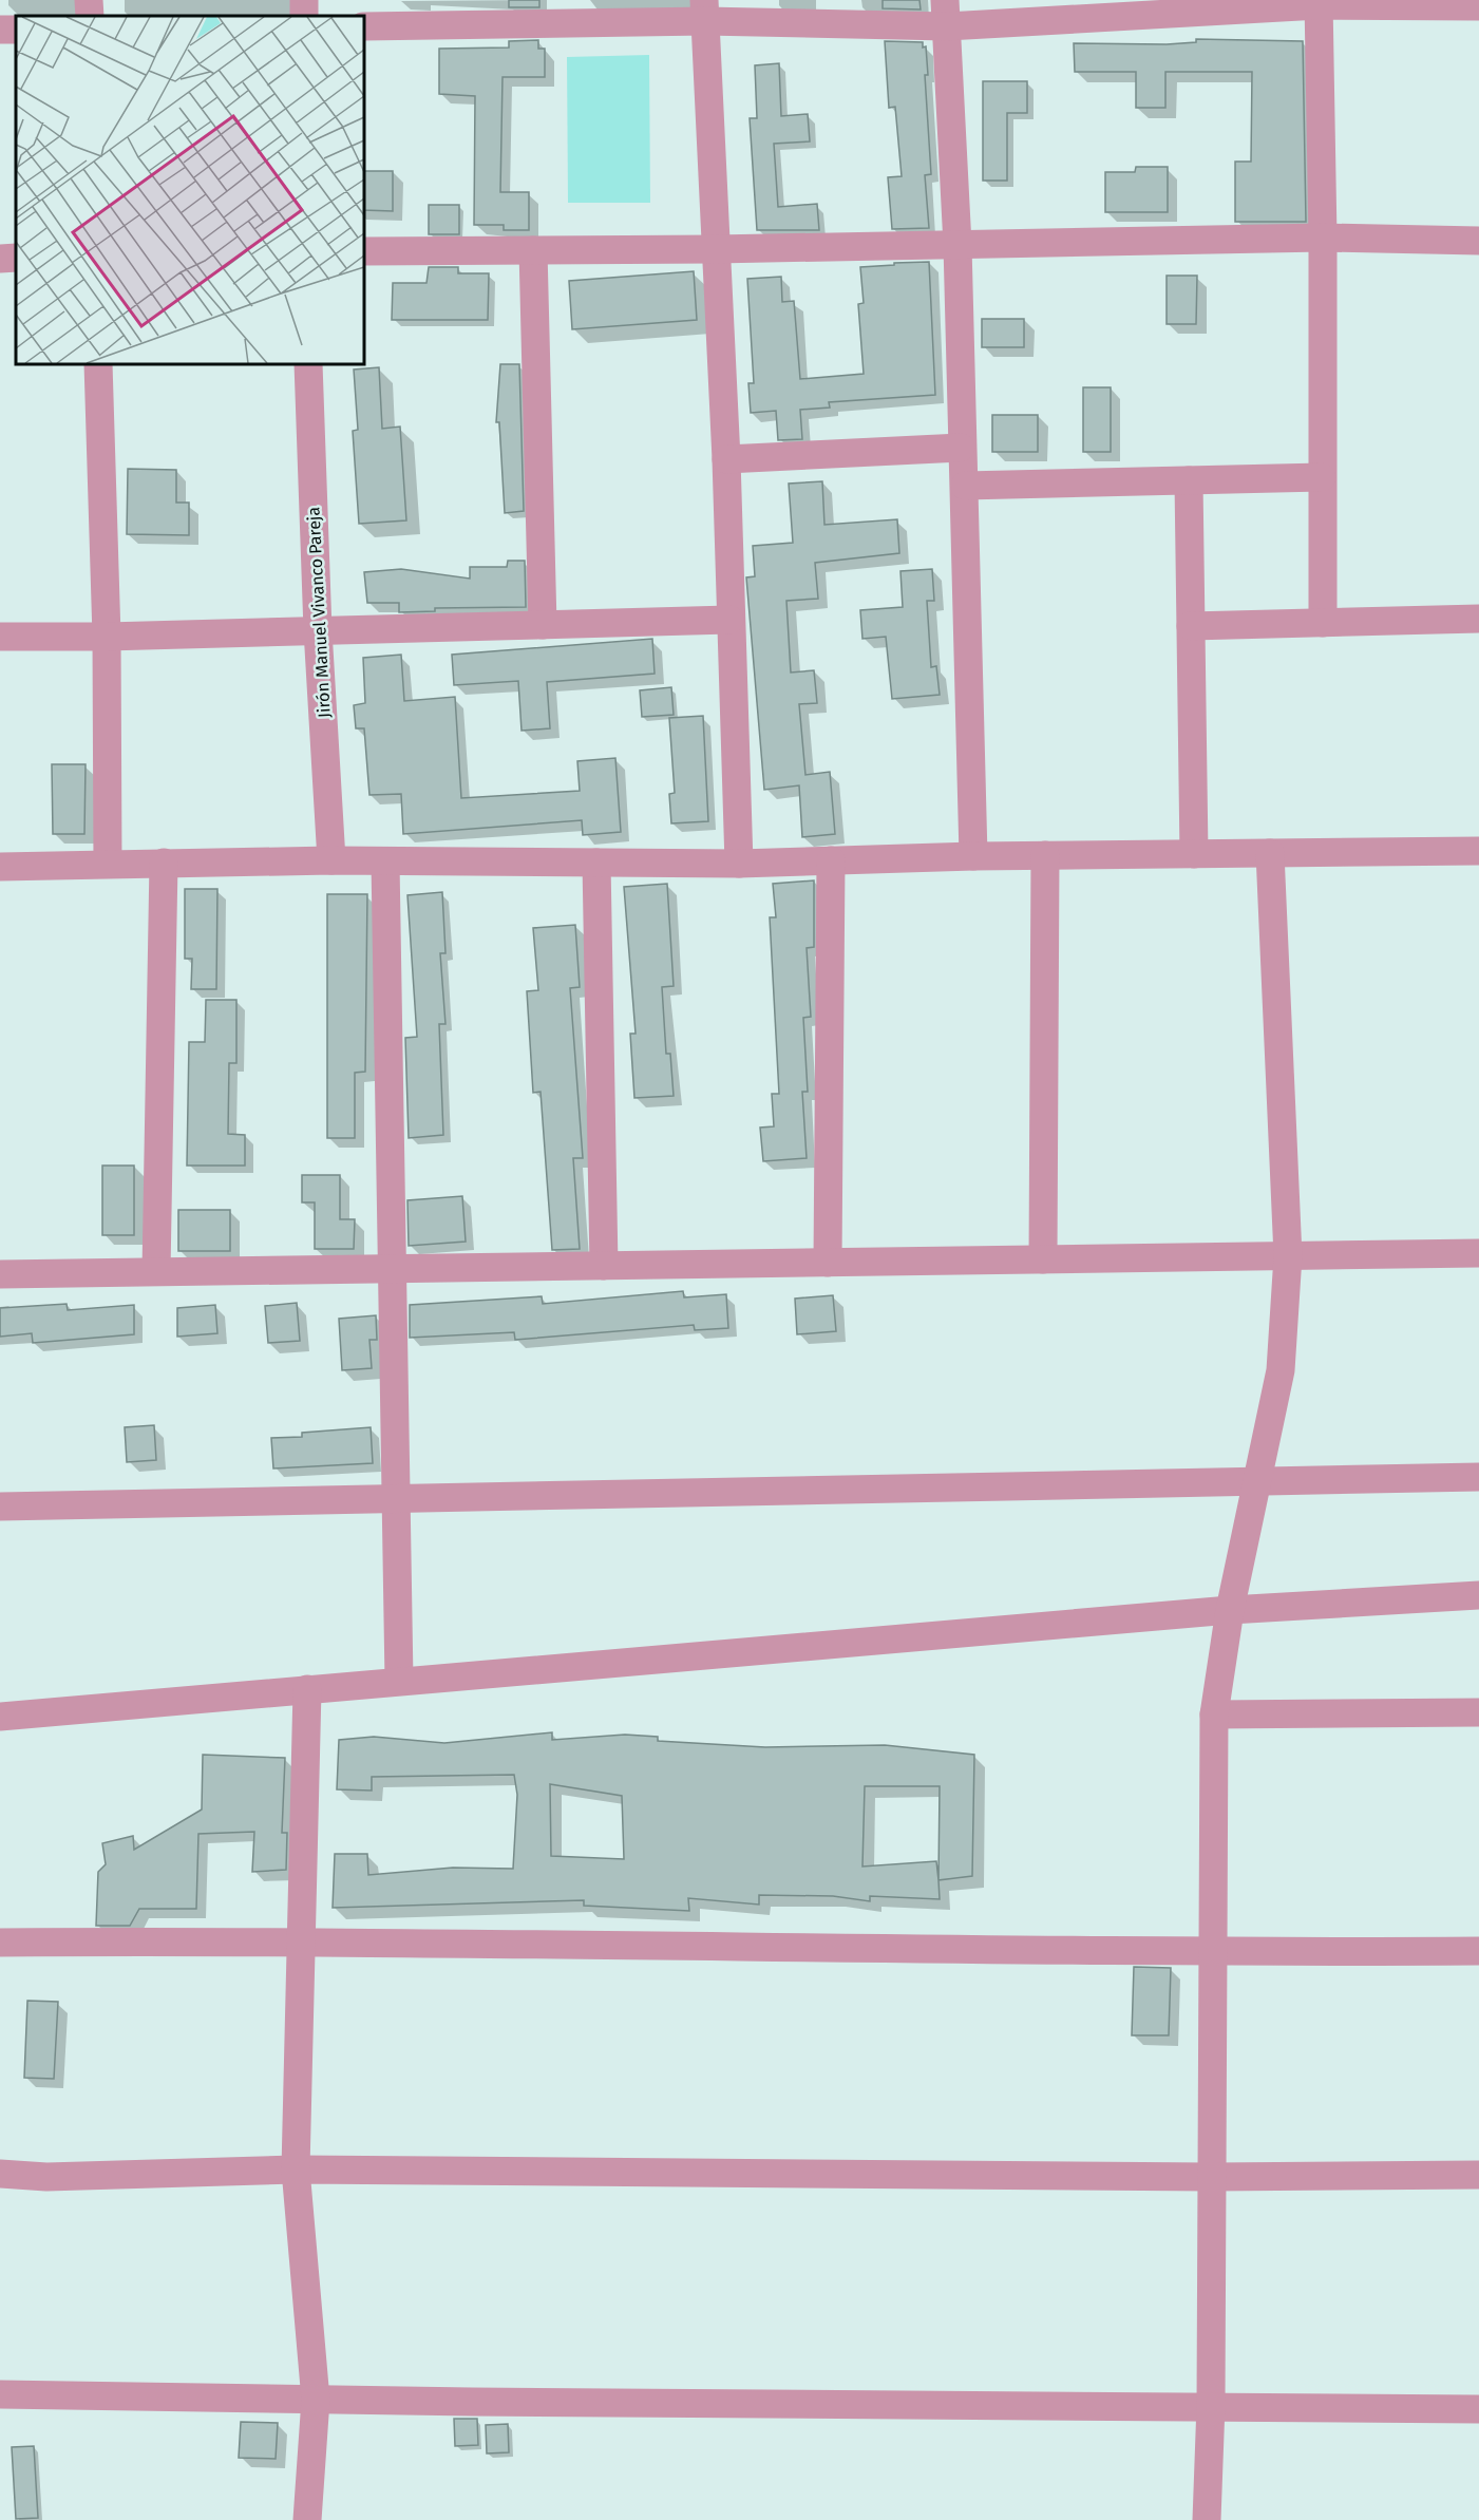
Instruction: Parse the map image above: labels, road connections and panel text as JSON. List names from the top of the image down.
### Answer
{
  "streets": {
    "street": ["Jirón Manuel Vivanco Pareja"]
  }
}
